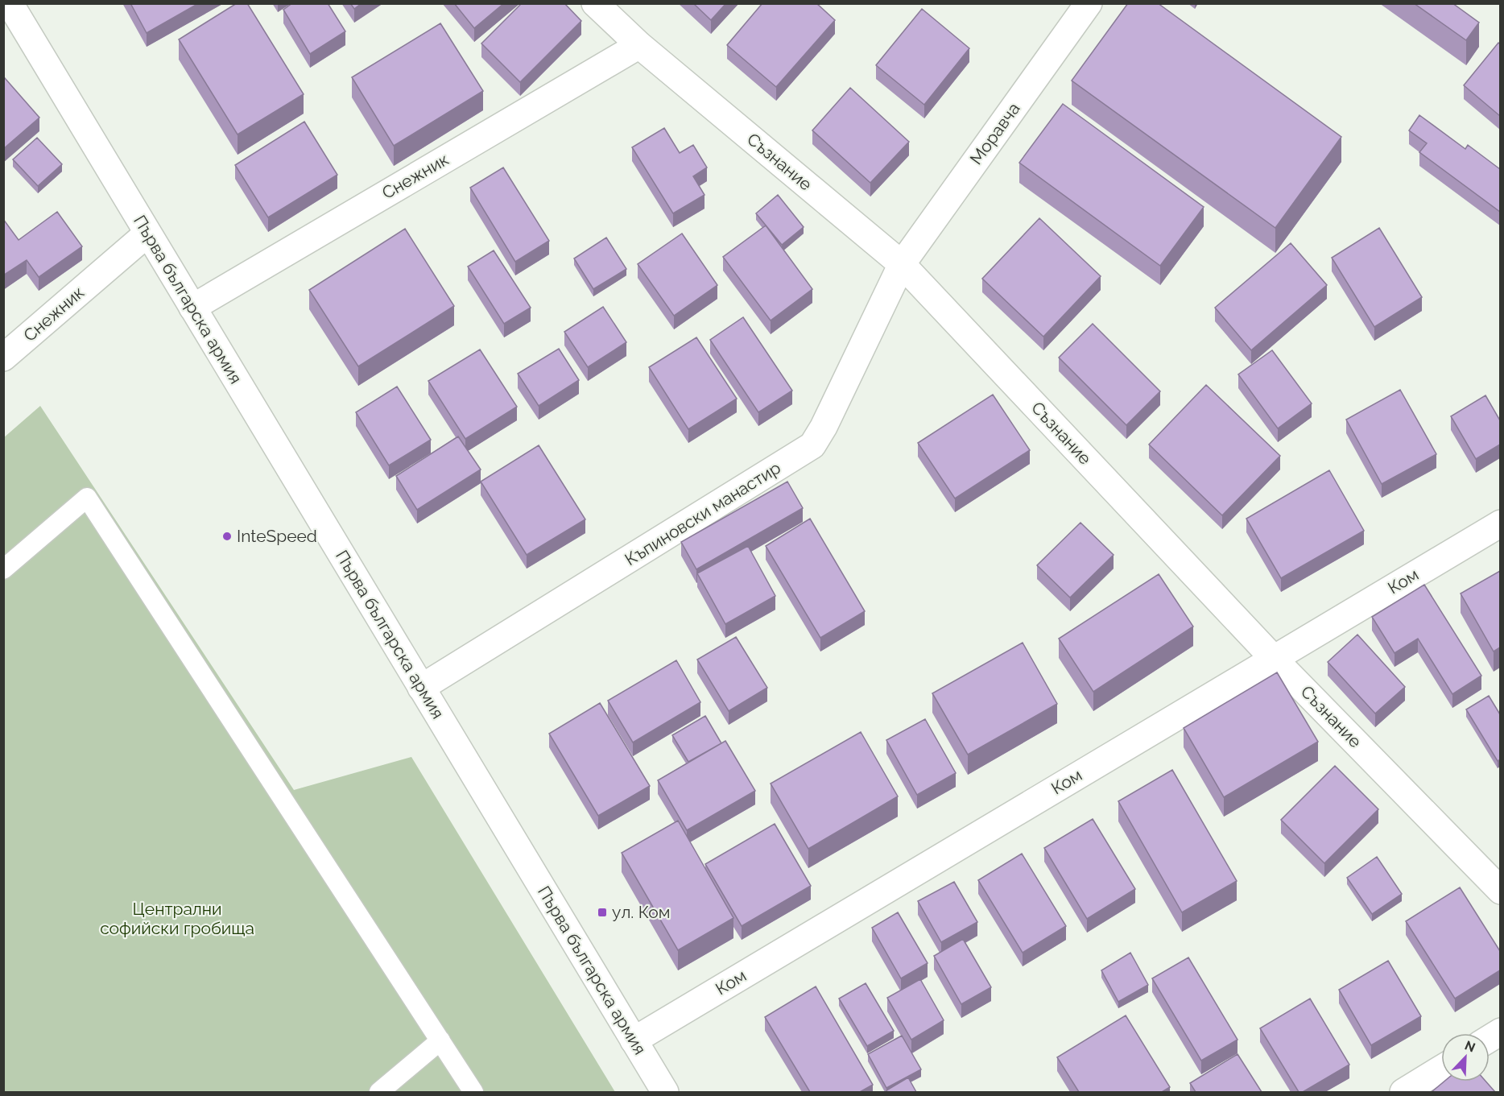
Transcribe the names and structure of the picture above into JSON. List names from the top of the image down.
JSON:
{
  "streets": {
    "street": [
      "Моравча",
      "Съзнание",
      "Снежник",
      "Първа българска армия",
      "Къпиновски манастир",
      "Ком"
    ]
  },
  "crossings": [
    ["Моравча", "Съзнание"],
    ["Моравча", "Къпиновски манастир"],
    ["Съзнание", "Снежник"],
    ["Съзнание", "Къпиновски манастир"],
    ["Съзнание", "Ком"],
    ["Снежник", "Първа българска армия"],
    ["Първа българска армия", "Къпиновски манастир"],
    ["Първа българска армия", "Ком"]
  ],
  "parks": ["Централни софийски гробища"],
  "places": {
    "other": ["InteSpeed"],
    "transit": ["ул. Ком"]
  },
  "north": "top right"
}
